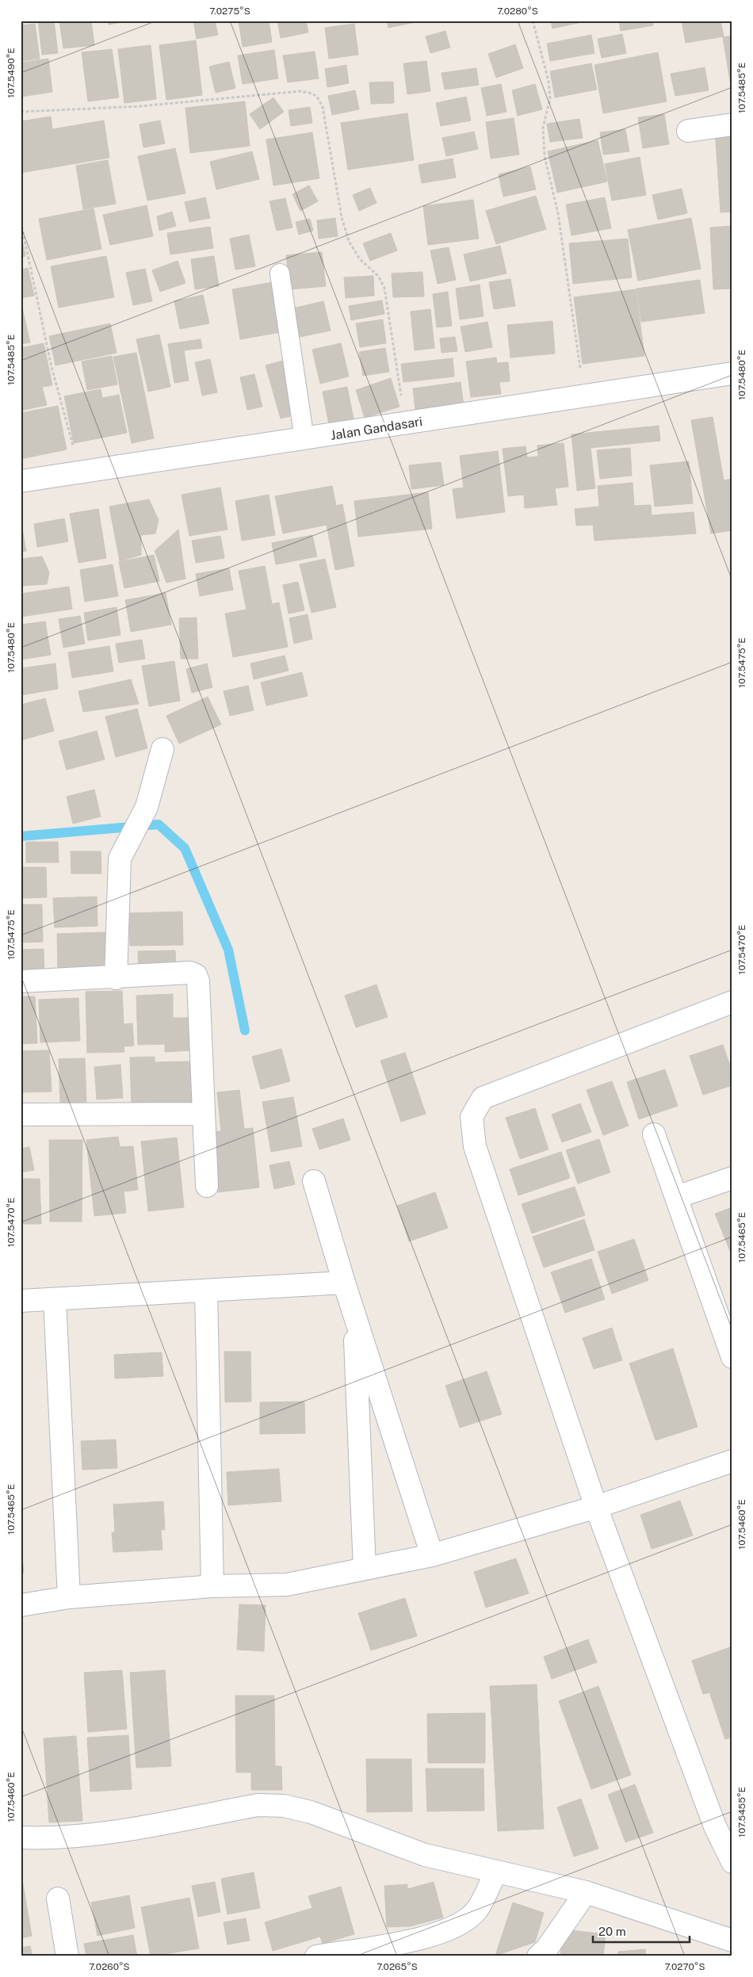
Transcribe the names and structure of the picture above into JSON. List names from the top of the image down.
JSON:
{
  "streets": {
    "street": ["Jalan Gandasari"]
  },
  "scale_bar": "20 m",
  "coordinates": [
    "7.0275°S",
    "7.0280°S",
    "107.5490°E",
    "107.5485°E",
    "107.5480°E",
    "107.5475°E",
    "107.5470°E",
    "107.5465°E",
    "107.5460°E",
    "107.5455°E",
    "7.0260°S",
    "7.0265°S",
    "7.0270°S"
  ]
}
